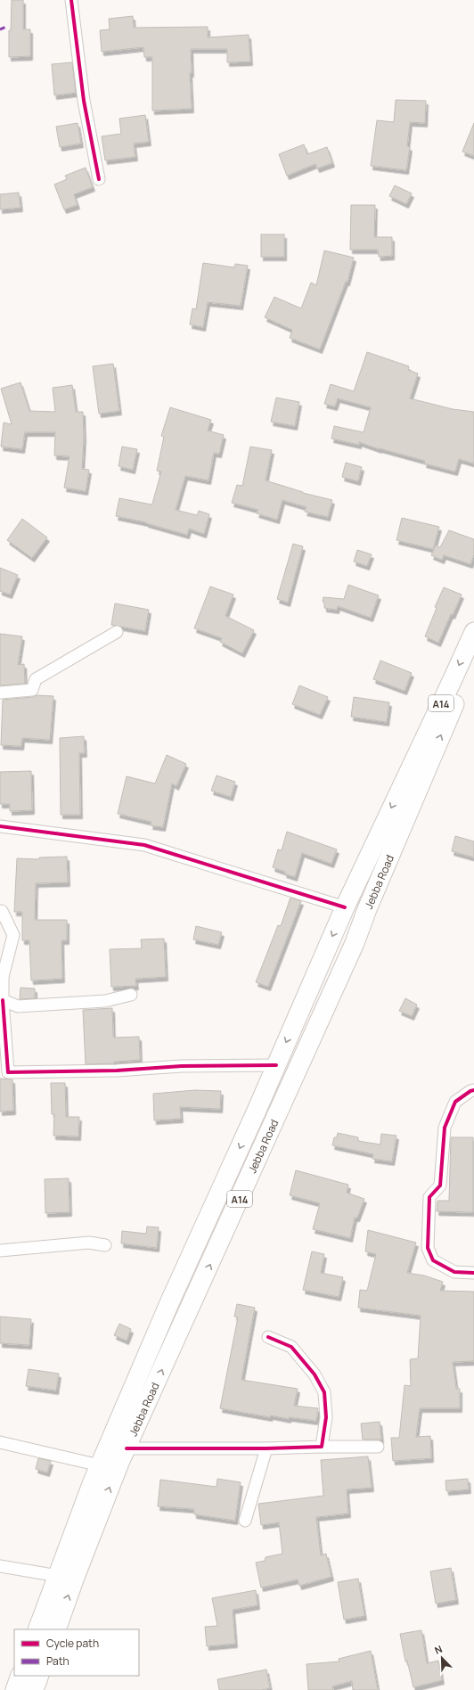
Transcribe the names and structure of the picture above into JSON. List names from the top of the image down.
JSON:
{
  "streets": {
    "highway": ["A14", "Jebba Road"]
  },
  "legend": ["Cycle path", "Path"],
  "north": "top left"
}
